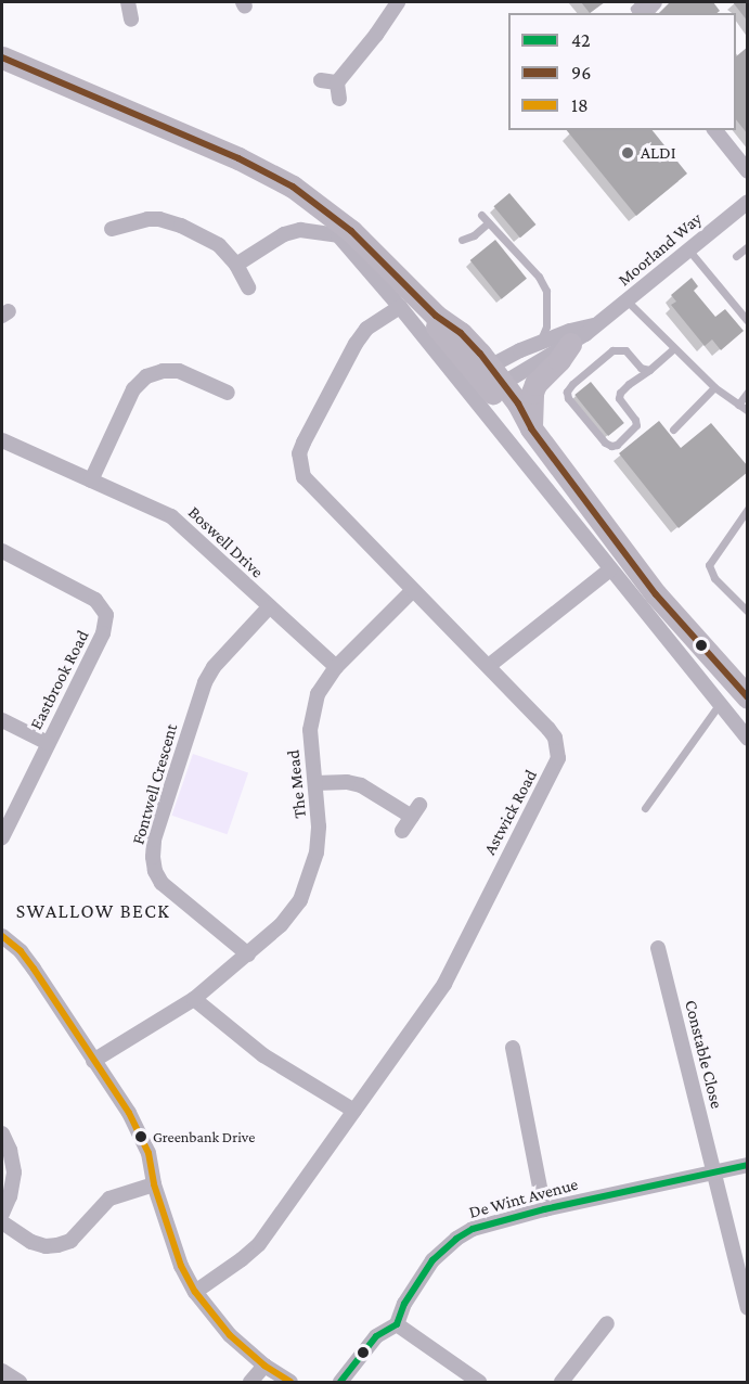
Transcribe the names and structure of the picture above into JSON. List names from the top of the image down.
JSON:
{
  "streets": {
    "street": [
      "Moorland Way",
      "Boswell Drive",
      "Eastbrook Road",
      "Fontwell Crescent",
      "The Mead",
      "Astwick Road",
      "Constable Close",
      "De Wint Avenue"
    ]
  },
  "crossings": [
    ["Boswell Drive", "Fontwell Crescent"],
    ["Boswell Drive", "The Mead"],
    ["Fontwell Crescent", "The Mead"],
    ["The Mead", "Astwick Road"],
    ["Constable Close", "De Wint Avenue"]
  ],
  "districts": ["SWALLOW BECK"],
  "places": ["ALDI", "Greenbank Drive"],
  "lines": ["transit line 96", "transit line 18", "transit line 42"],
  "legend": ["42", "96", "18"]
}
